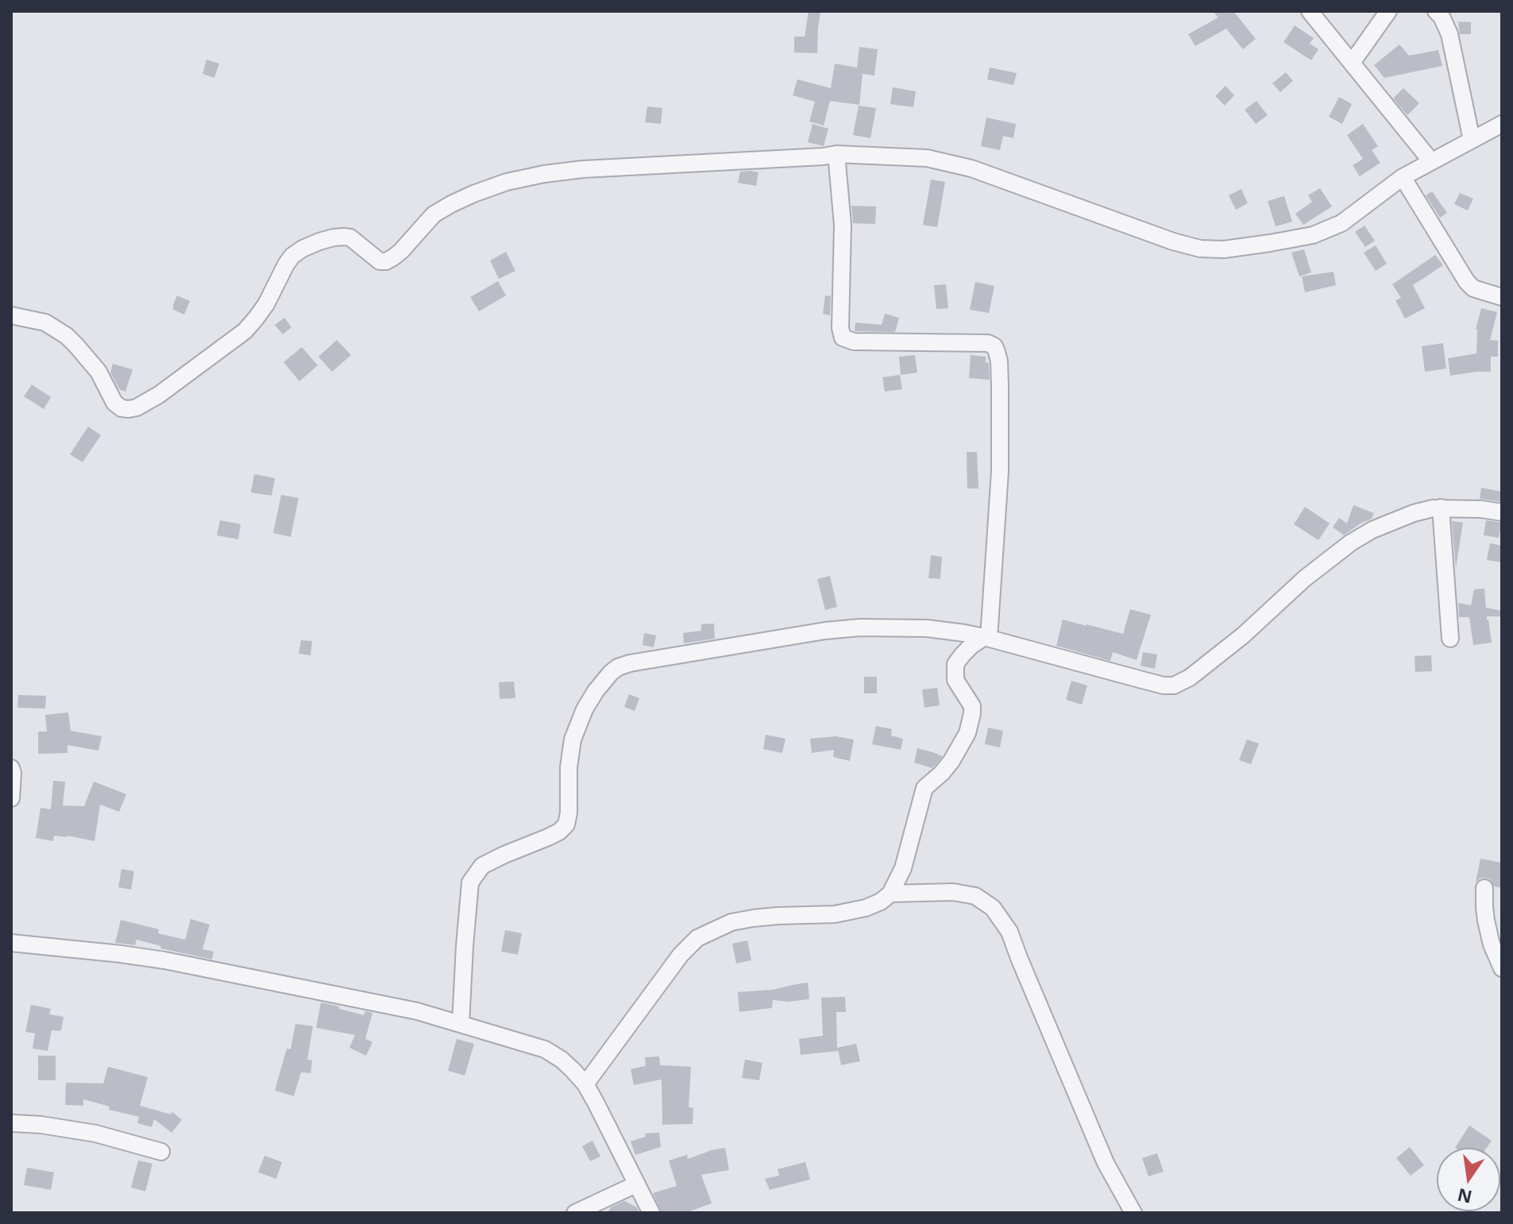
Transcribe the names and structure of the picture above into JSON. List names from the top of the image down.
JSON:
{
  "north": "bottom"
}
